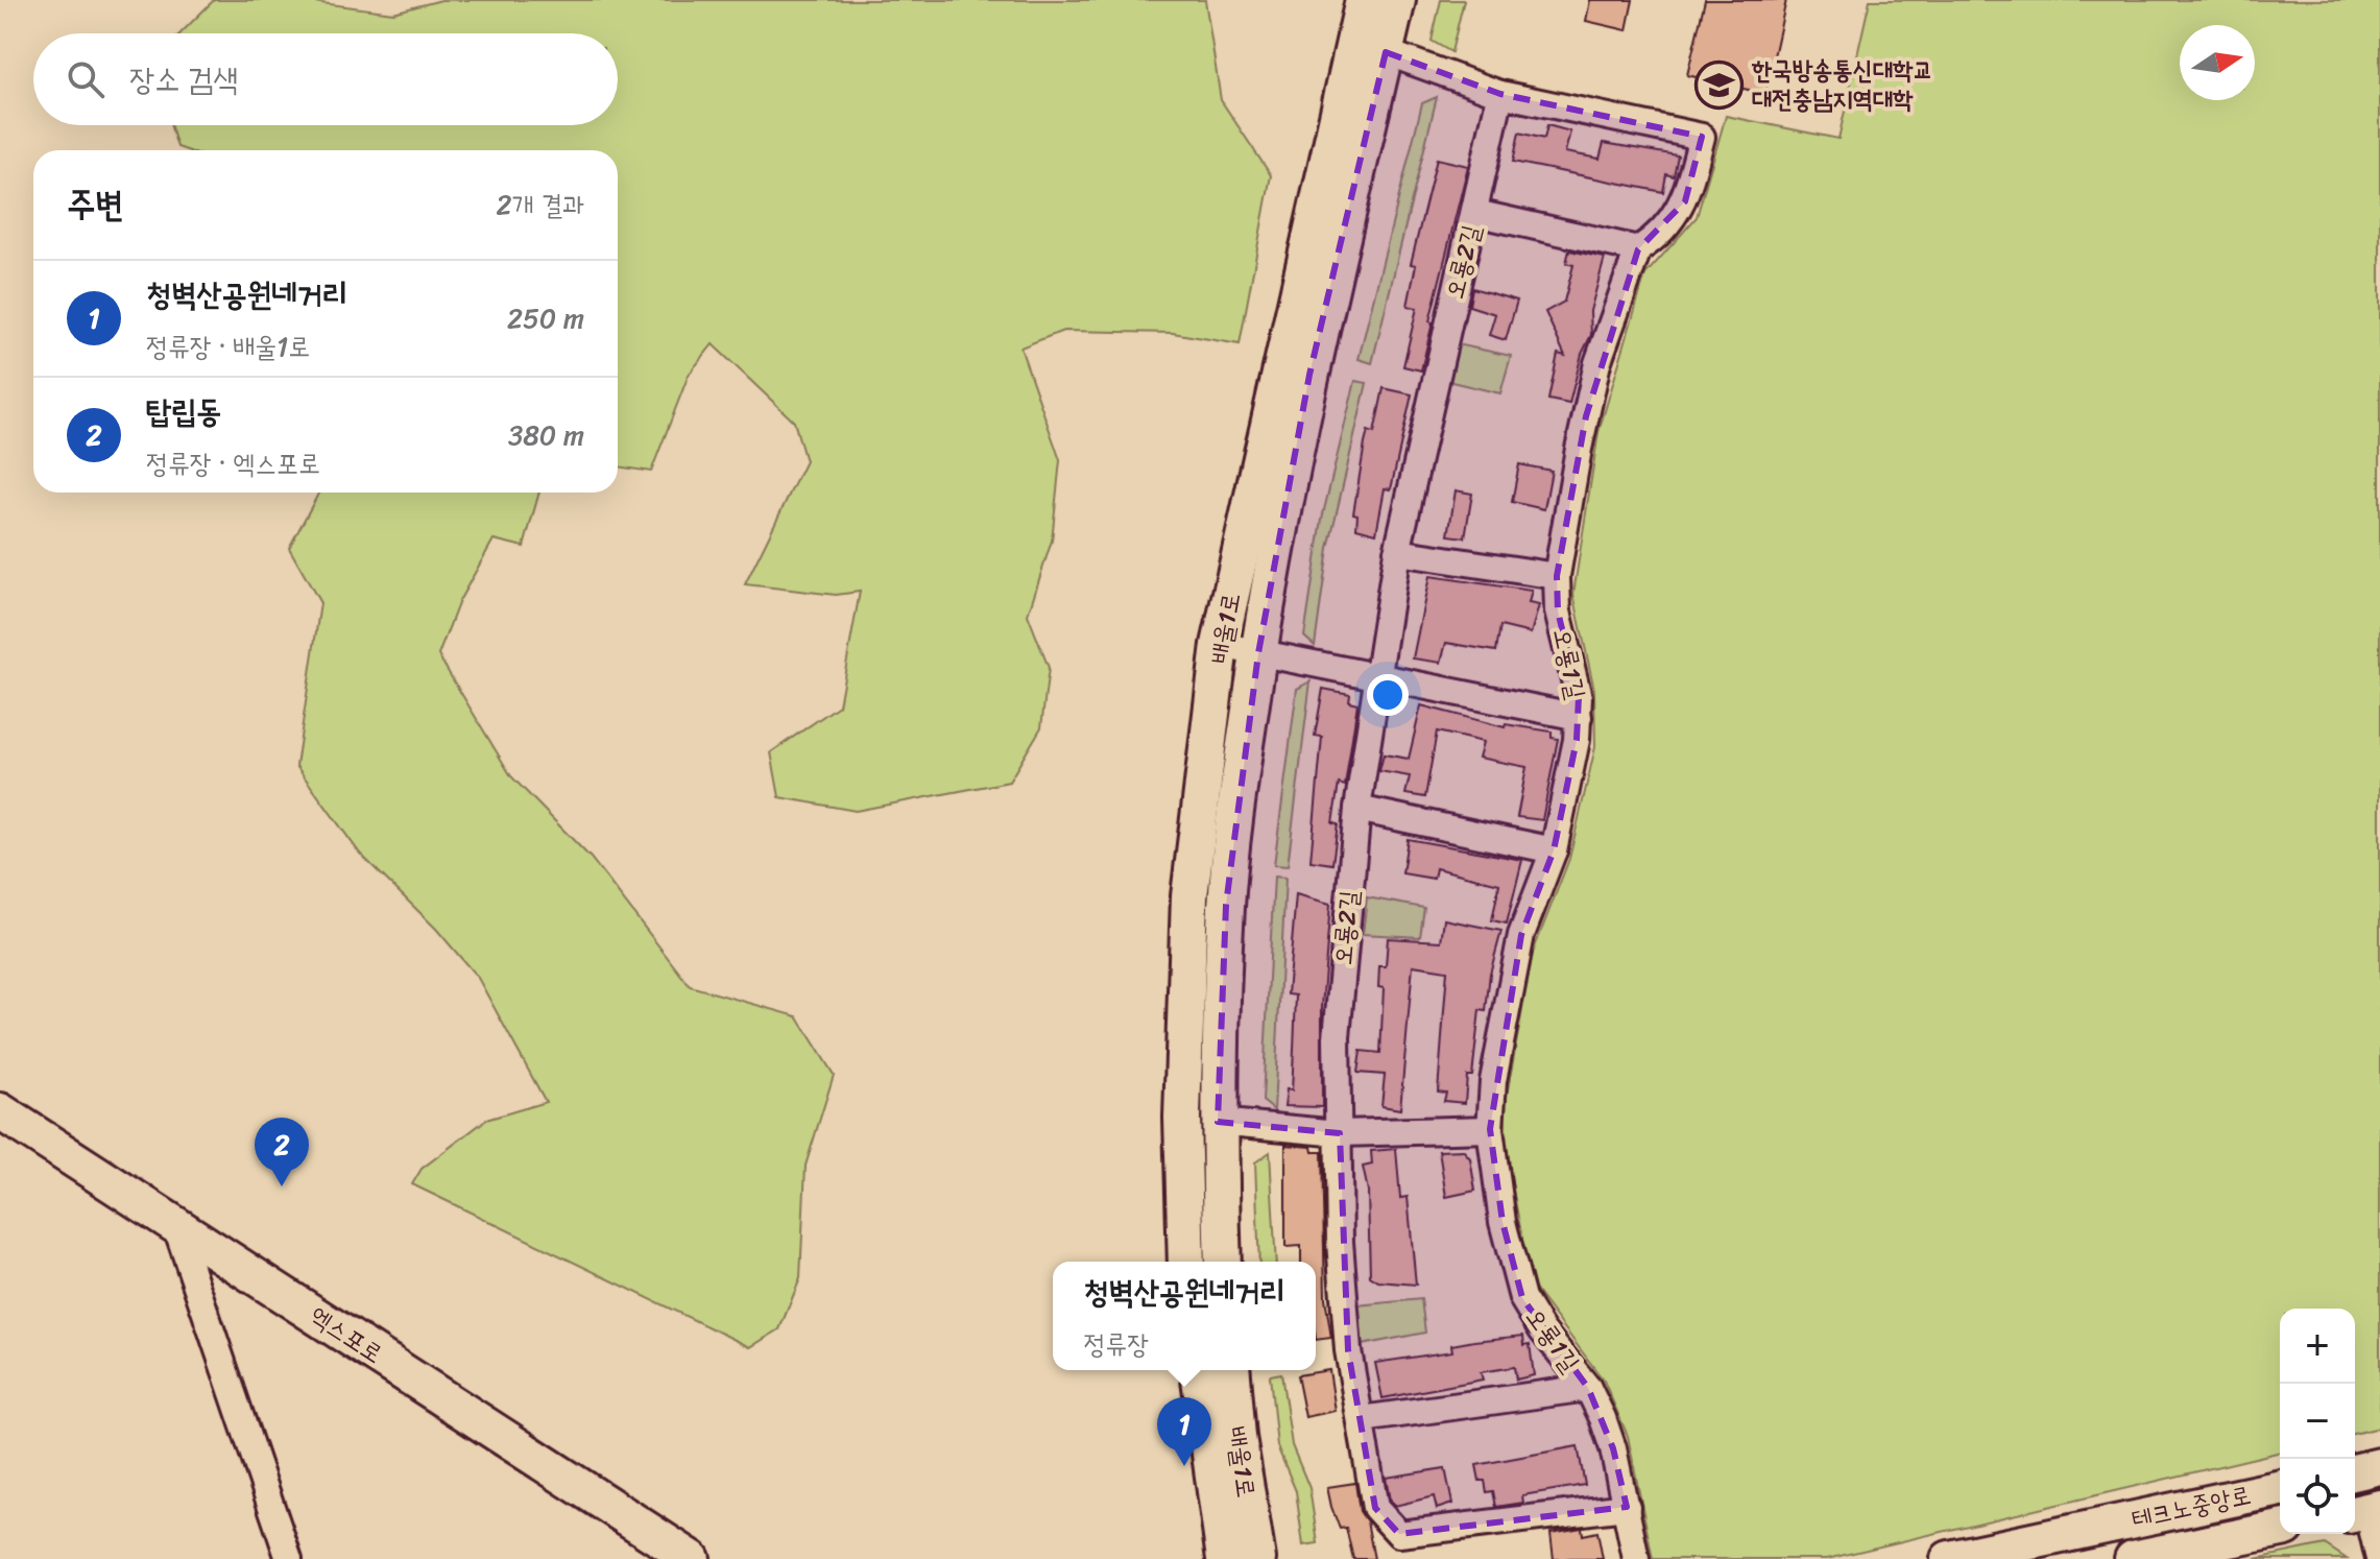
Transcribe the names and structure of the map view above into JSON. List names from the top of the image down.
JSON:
{
  "streets": {
    "main road": ["배울1로", "엑스포로", "테크노중앙로"],
    "street": ["오룡2길", "오룡1길"]
  },
  "crossings": [
    ["오룡2길", "오룡1길"],
    ["배울1로", "오룡1길"]
  ],
  "places": {
    "school or university": ["한국방송통신대학교 대전충남지역대학"]
  },
  "north": "right",
  "page": {
    "search": "장소 검색",
    "heading": ["주변", "2개 결과"],
    "list": [
      {
        "mark": "1",
        "name": "청벽산공원네거리",
        "note": "정류장 · 배울1로",
        "value": "250 m"
      },
      {
        "mark": "2",
        "name": "탑립동",
        "note": "정류장 · 엑스포로",
        "value": "380 m"
      }
    ],
    "pins": ["2", "1"],
    "popup": ["청벽산공원네거리", "정류장"],
    "map_buttons": ["+", "−"]
  }
}
